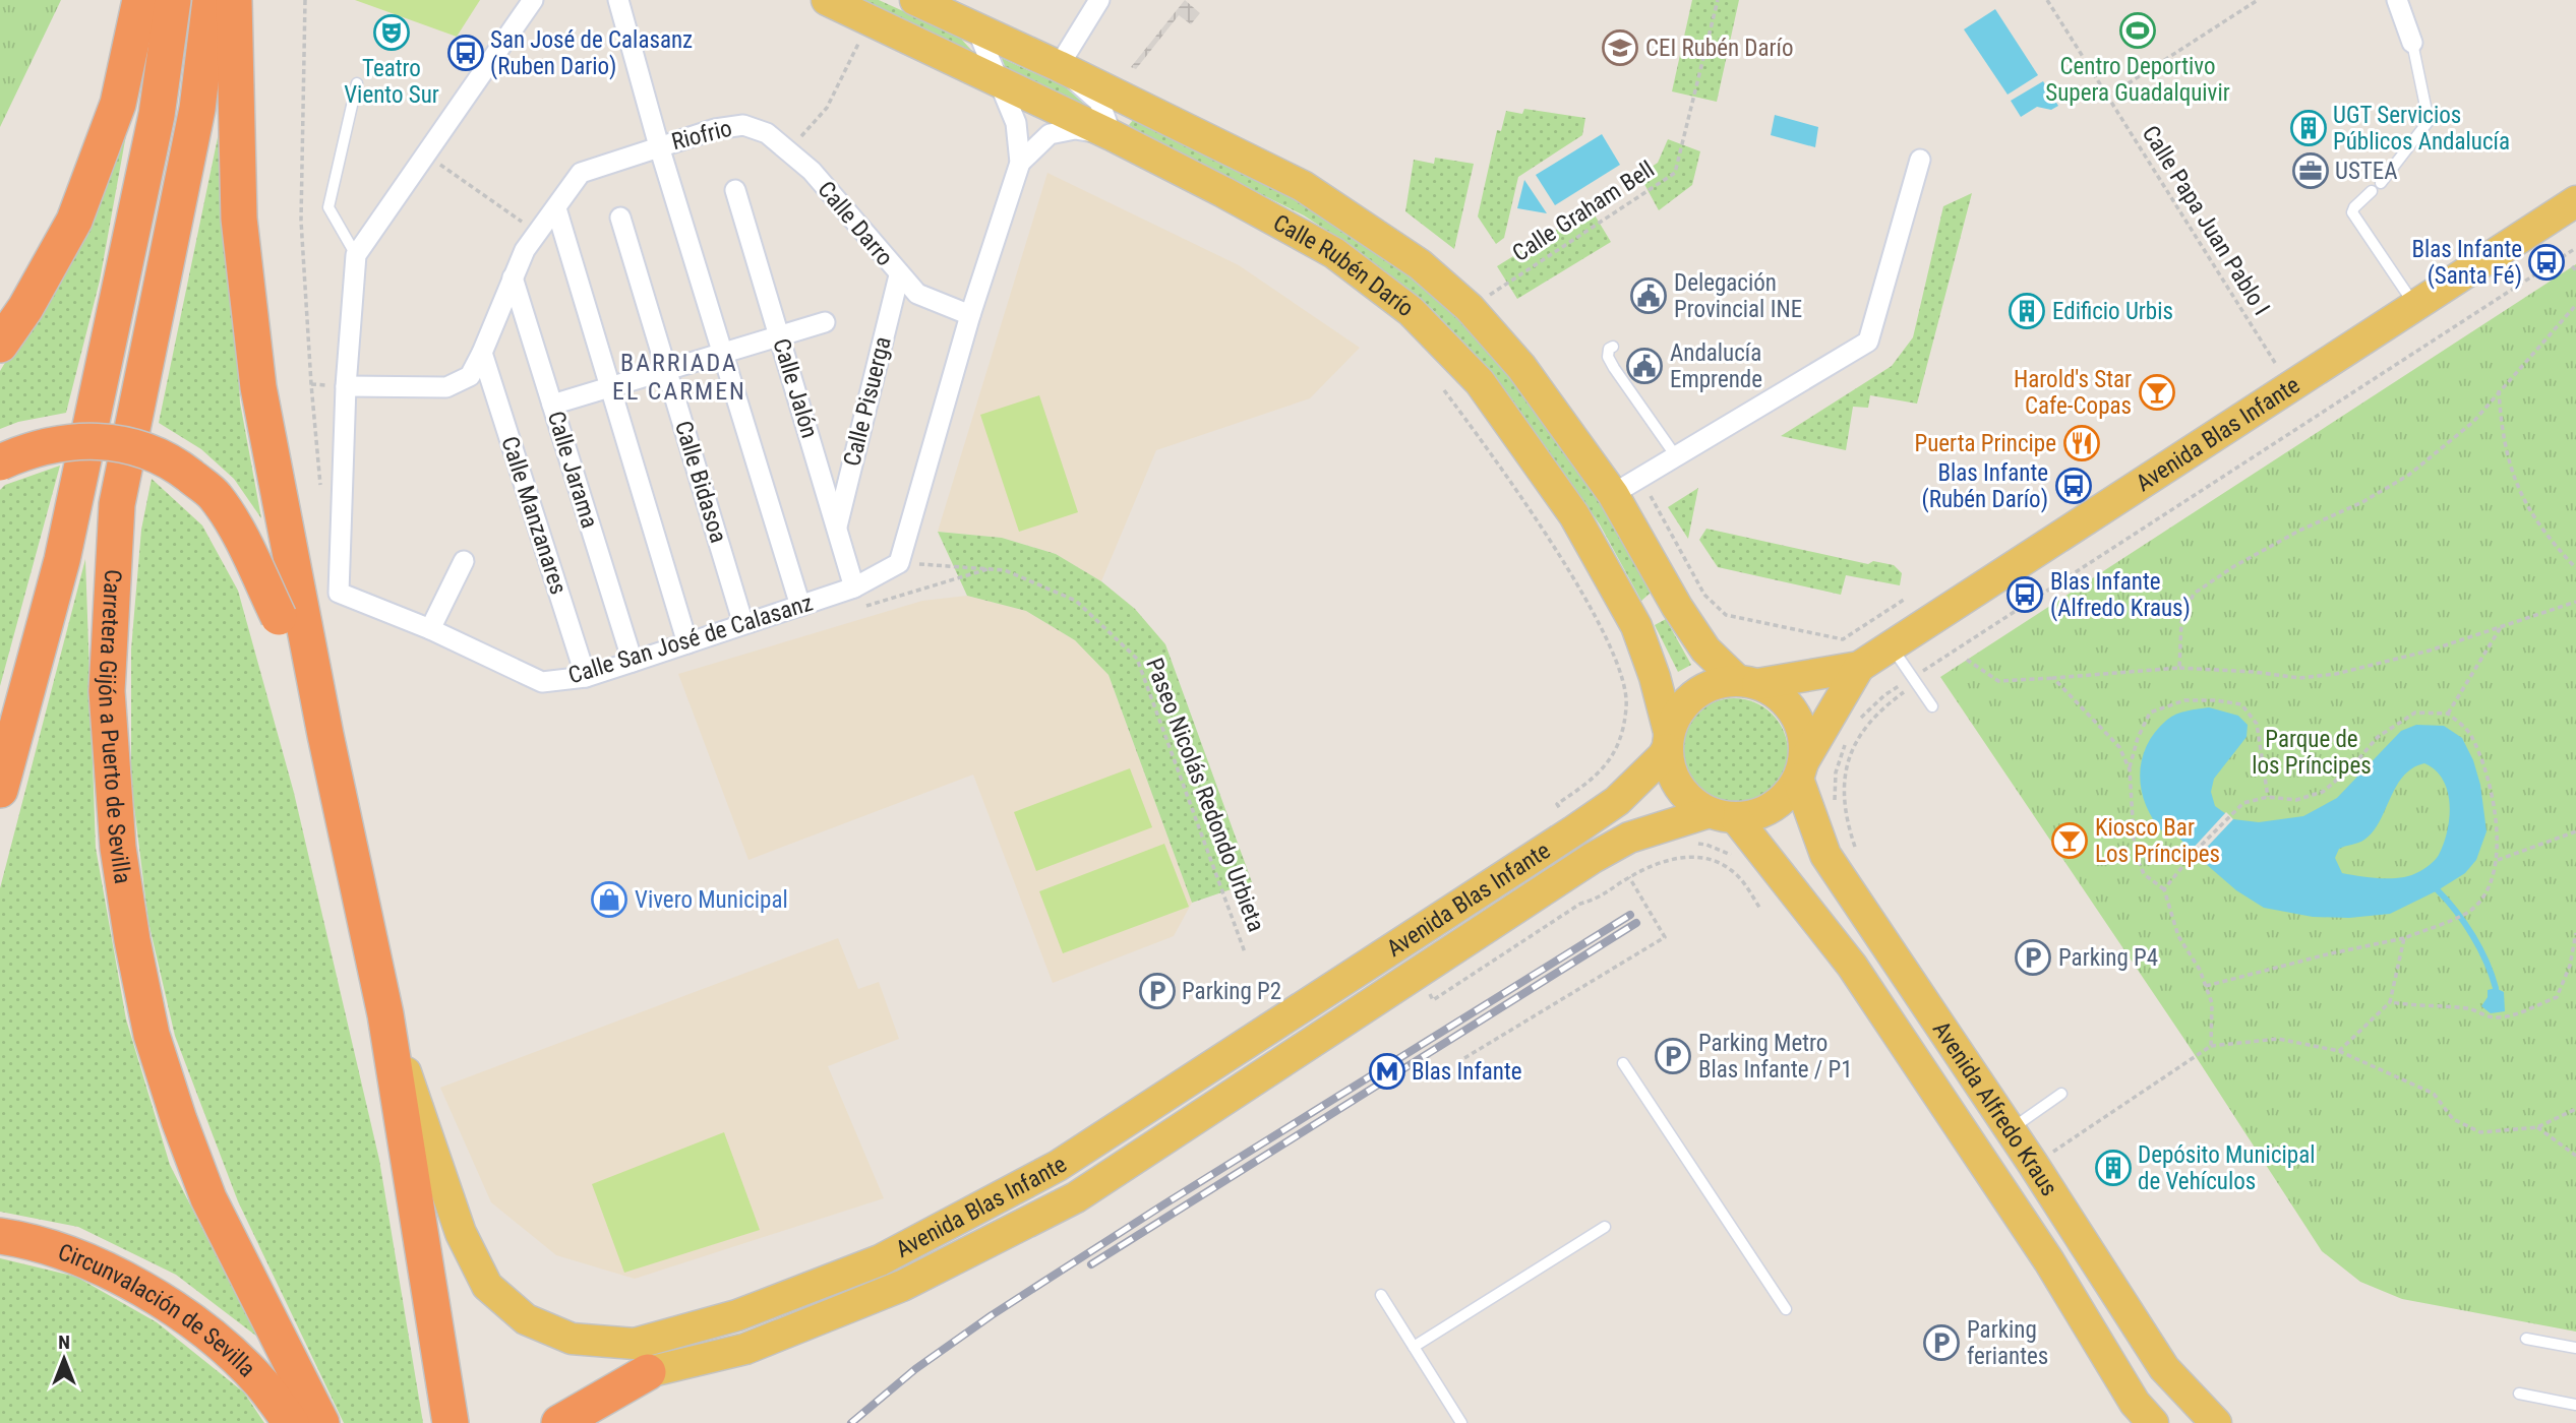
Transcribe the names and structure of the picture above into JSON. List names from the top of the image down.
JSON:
{
  "streets": {
    "highway": ["Carretera Gijón a Puerto de Sevilla", "Circunvalación de Sevilla"],
    "main road": ["Calle Rubén Darío", "Avenida Blas Infante", "Avenida Alfredo Kraus"],
    "street": [
      "Riofrio",
      "Calle Darro",
      "Calle Jalón",
      "Calle Pisuerga",
      "Calle Jarama",
      "Calle Bidasoa",
      "Calle Manzanares",
      "Calle San José de Calasanz"
    ],
    "path": ["Calle Graham Bell", "Calle Papa Juan Pablo I", "Paseo Nicolás Redondo Urbieta"]
  },
  "crossings": [
    ["Riofrio", "Calle Darro"],
    ["Calle Graham Bell", "Calle Rubén Darío"],
    ["Calle Papa Juan Pablo I", "Avenida Blas Infante"],
    ["Calle Darro", "Calle Pisuerga"],
    ["Calle Rubén Darío", "Avenida Blas Infante"],
    ["Calle Rubén Darío", "Avenida Alfredo Kraus"],
    ["Calle Jalón", "Calle Pisuerga"],
    ["Calle Jalón", "Calle San José de Calasanz"],
    ["Avenida Blas Infante", "Avenida Alfredo Kraus"],
    ["Calle Jarama", "Calle San José de Calasanz"],
    ["Calle Bidasoa", "Calle San José de Calasanz"],
    ["Calle Manzanares", "Calle San José de Calasanz"],
    ["Calle San José de Calasanz", "Paseo Nicolás Redondo Urbieta"]
  ],
  "districts": ["BARRIADA EL CARMEN"],
  "parks": ["Parque de los Príncipes"],
  "places": {
    "sports": ["Centro Deportivo Supera Guadalquivir"],
    "theatre": ["Teatro Viento Sur"],
    "school or university": ["CEI Rubén Darío"],
    "bus stop": [
      "San José de Calasanz (Ruben Dario)",
      "Blas Infante (Santa Fé)",
      "Blas Infante (Rubén Darío)",
      "Blas Infante (Alfredo Kraus)"
    ],
    "building": ["UGT Servicios Públicos Andalucía", "Edificio Urbis", "Depósito Municipal de Vehículos"],
    "office": ["USTEA"],
    "public building": ["Delegación Provincial INE", "Andalucía Emprende"],
    "bar": ["Harold's Star Cafe-Copas", "Kiosco Bar Los Príncipes"],
    "restaurant": ["Puerta Principe"],
    "shop": ["Vivero Municipal"],
    "parking": [
      "Parking P4",
      "Parking P2",
      "Parking Metro Blas Infante / P1",
      "Parking feriantes"
    ],
    "metro station": ["Blas Infante"]
  },
  "north": "top"
}
